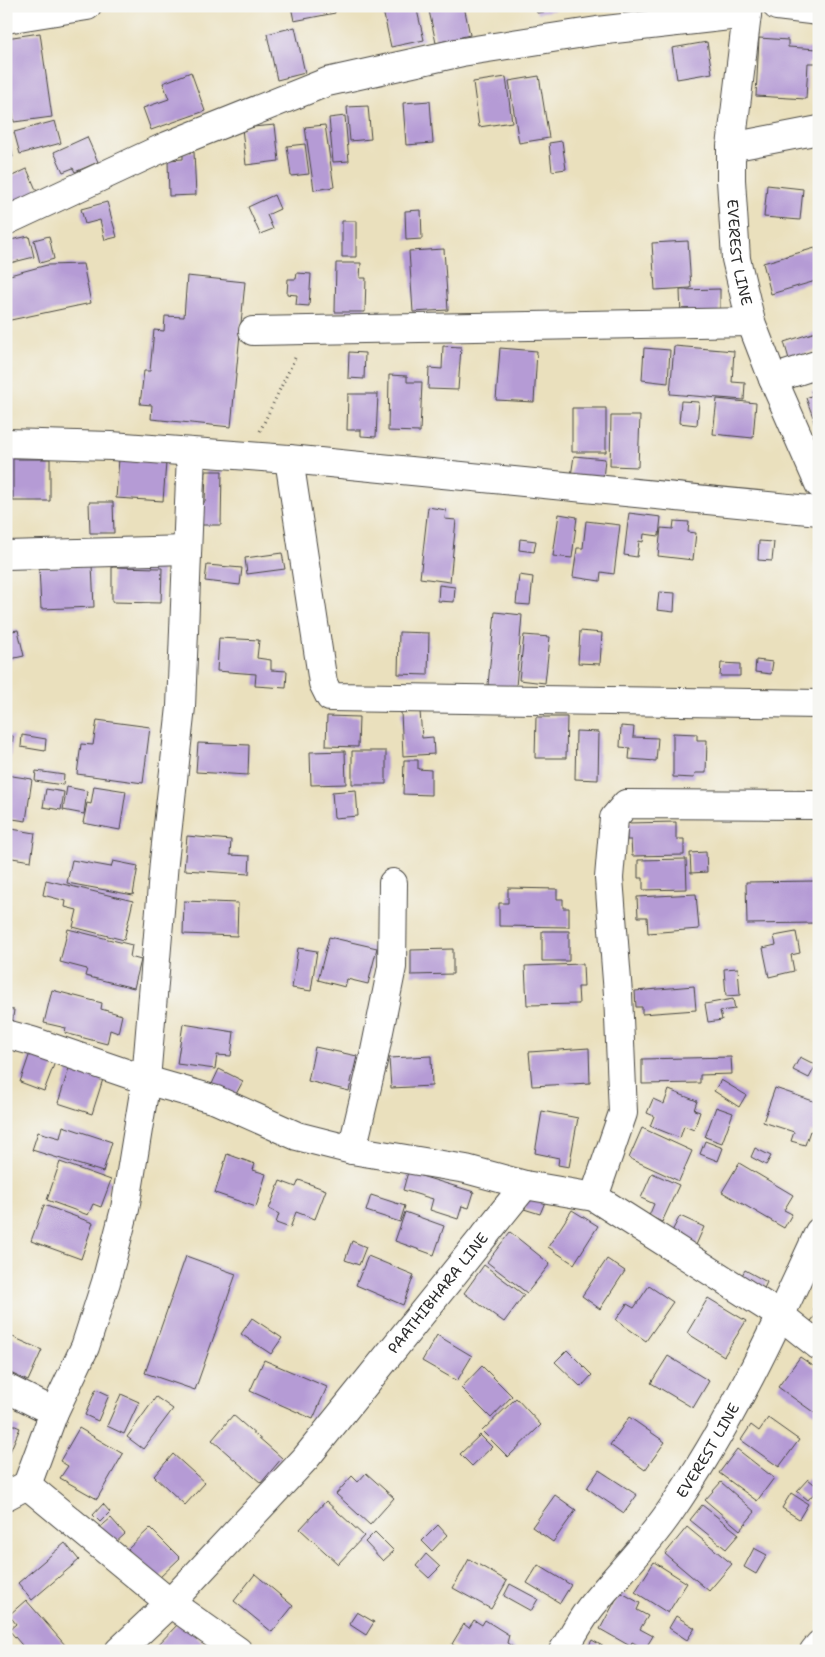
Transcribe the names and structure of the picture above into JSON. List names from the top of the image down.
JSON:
{
  "streets": {
    "street": ["EVEREST LINE", "PAATHIBHARA LINE"]
  }
}
